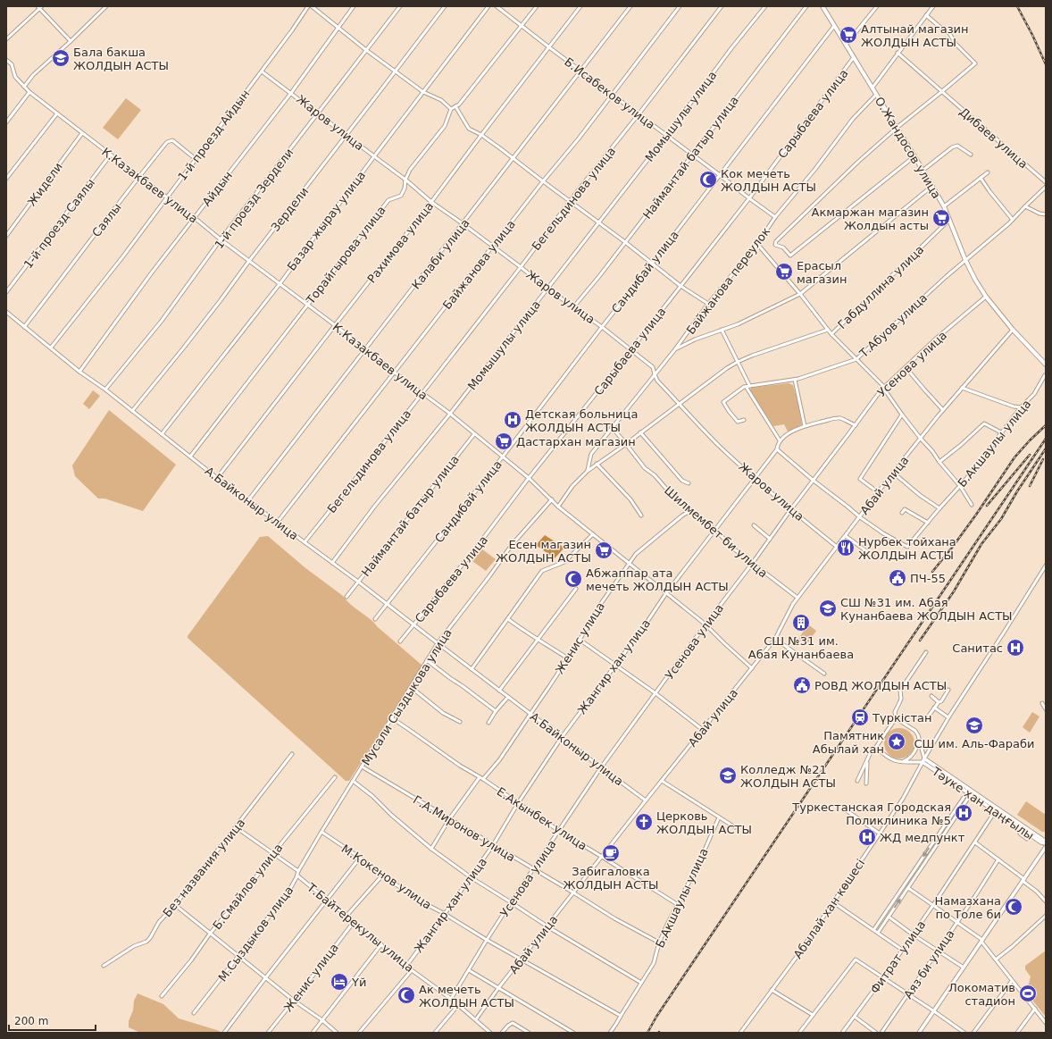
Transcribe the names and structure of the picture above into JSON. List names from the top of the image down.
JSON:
{
  "streets": {
    "main road": ["О.Жандосов улица"],
    "street": [
      "Б.Исабеков улица",
      "Сарыбаева улица",
      "Момышулы улица",
      "Жаров улица",
      "1-й проезд Айдын",
      "Дибаев улица",
      "Наймантай батыр улица",
      "Жидели",
      "К.Казакбаев улица",
      "Айдын",
      "1-й проезд Зердели",
      "Бегельдинова улица",
      "Зердели",
      "Саялы",
      "Базар жырау улица",
      "1-й проезд Саялы",
      "Рахимова улица",
      "Калаби улица",
      "Торайгырова улица",
      "Байжанова улица",
      "Сандибай улица",
      "Байжанова переулок",
      "Габдуллина улица",
      "Т.Абуов улица",
      "Усенова улица",
      "Б.Акшаулы улица",
      "Абай улица",
      "А.Байконыр улица",
      "Шилмембет би улица",
      "Женис улица",
      "Жангир хан улица",
      "Мусали Сыздыкова улица",
      "Тәуке хан даңғылы",
      "Е.Акынбек улица",
      "Г.А.Миронов улица",
      "Без названия улица",
      "М.Кокенов улица",
      "Б.Смайлов улица",
      "Абылай хан көшесі",
      "Т.Байтерекулы улица",
      "М.Сыздыков улица",
      "Фитрат улица",
      "Аяз би улица"
    ]
  },
  "crossings": [
    ["Б.Исабеков улица", "Сарыбаева улица"],
    ["Б.Исабеков улица", "Момышулы улица"],
    ["Б.Исабеков улица", "Наймантай батыр улица"],
    ["Б.Исабеков улица", "Бегельдинова улица"],
    ["Б.Исабеков улица", "Рахимова улица"],
    ["Б.Исабеков улица", "Калаби улица"],
    ["Б.Исабеков улица", "Байжанова улица"],
    ["Б.Исабеков улица", "Сандибай улица"],
    ["Б.Исабеков улица", "Байжанова переулок"],
    ["Сарыбаева улица", "Жаров улица"],
    ["Сарыбаева улица", "О.Жандосов улица"],
    ["Сарыбаева улица", "К.Казакбаев улица"],
    ["Сарыбаева улица", "А.Байконыр улица"],
    ["Момышулы улица", "Жаров улица"],
    ["Момышулы улица", "К.Казакбаев улица"],
    ["Момышулы улица", "А.Байконыр улица"],
    ["Жаров улица", "1-й проезд Айдын"],
    ["Жаров улица", "Наймантай батыр улица"],
    ["Жаров улица", "Айдын"],
    ["Жаров улица", "1-й проезд Зердели"],
    ["Жаров улица", "Бегельдинова улица"],
    ["Жаров улица", "Зердели"],
    ["Жаров улица", "Базар жырау улица"],
    ["Жаров улица", "Рахимова улица"],
    ["Жаров улица", "Калаби улица"],
    ["Жаров улица", "Торайгырова улица"],
    ["Жаров улица", "Байжанова улица"],
    ["Жаров улица", "Сандибай улица"],
    ["Жаров улица", "Байжанова переулок"],
    ["Жаров улица", "Габдуллина улица"],
    ["Жаров улица", "Усенова улица"],
    ["Жаров улица", "Абай улица"],
    ["Жаров улица", "Жангир хан улица"],
    ["1-й проезд Айдын", "К.Казакбаев улица"],
    ["1-й проезд Айдын", "Саялы"],
    ["1-й проезд Айдын", "А.Байконыр улица"],
    ["Дибаев улица", "О.Жандосов улица"],
    ["О.Жандосов улица", "Сандибай улица"],
    ["О.Жандосов улица", "Байжанова переулок"],
    ["О.Жандосов улица", "Габдуллина улица"],
    ["О.Жандосов улица", "Т.Абуов улица"],
    ["О.Жандосов улица", "Усенова улица"],
    ["О.Жандосов улица", "Абай улица"],
    ["Наймантай батыр улица", "К.Казакбаев улица"],
    ["Наймантай батыр улица", "А.Байконыр улица"],
    ["Жидели", "К.Казакбаев улица"],
    ["К.Казакбаев улица", "Айдын"],
    ["К.Казакбаев улица", "1-й проезд Зердели"],
    ["К.Казакбаев улица", "Бегельдинова улица"],
    ["К.Казакбаев улица", "Зердели"],
    ["К.Казакбаев улица", "Саялы"],
    ["К.Казакбаев улица", "Базар жырау улица"],
    ["К.Казакбаев улица", "1-й проезд Саялы"],
    ["К.Казакбаев улица", "Рахимова улица"],
    ["К.Казакбаев улица", "Калаби улица"],
    ["К.Казакбаев улица", "Торайгырова улица"],
    ["К.Казакбаев улица", "Байжанова улица"],
    ["К.Казакбаев улица", "Сандибай улица"],
    ["К.Казакбаев улица", "Габдуллина улица"],
    ["К.Казакбаев улица", "Усенова улица"],
    ["К.Казакбаев улица", "Абай улица"],
    ["К.Казакбаев улица", "Женис улица"],
    ["К.Казакбаев улица", "Жангир хан улица"],
    ["К.Казакбаев улица", "Мусали Сыздыкова улица"],
    ["Айдын", "А.Байконыр улица"],
    ["1-й проезд Зердели", "А.Байконыр улица"],
    ["Бегельдинова улица", "А.Байконыр улица"],
    ["Зердели", "А.Байконыр улица"],
    ["Саялы", "А.Байконыр улица"],
    ["Базар жырау улица", "А.Байконыр улица"],
    ["Рахимова улица", "А.Байконыр улица"],
    ["Калаби улица", "А.Байконыр улица"],
    ["Торайгырова улица", "А.Байконыр улица"],
    ["Байжанова улица", "А.Байконыр улица"],
    ["Сандибай улица", "А.Байконыр улица"],
    ["Байжанова переулок", "Габдуллина улица"],
    ["Байжанова переулок", "Шилмембет би улица"],
    ["Габдуллина улица", "Шилмембет би улица"],
    ["Усенова улица", "А.Байконыр улица"],
    ["Усенова улица", "Шилмембет би улица"],
    ["Усенова улица", "Е.Акынбек улица"],
    ["Усенова улица", "Г.А.Миронов улица"],
    ["Усенова улица", "М.Кокенов улица"],
    ["Усенова улица", "Т.Байтерекулы улица"],
    ["Б.Акшаулы улица", "Абай улица"],
    ["Б.Акшаулы улица", "Е.Акынбек улица"],
    ["Б.Акшаулы улица", "Г.А.Миронов улица"],
    ["Б.Акшаулы улица", "М.Кокенов улица"],
    ["Абай улица", "А.Байконыр улица"],
    ["Абай улица", "Шилмембет би улица"],
    ["Абай улица", "Е.Акынбек улица"],
    ["Абай улица", "Г.А.Миронов улица"],
    ["Абай улица", "М.Кокенов улица"],
    ["Абай улица", "Т.Байтерекулы улица"],
    ["А.Байконыр улица", "Женис улица"],
    ["А.Байконыр улица", "Жангир хан улица"],
    ["А.Байконыр улица", "Мусали Сыздыкова улица"],
    ["Шилмембет би улица", "Женис улица"],
    ["Шилмембет би улица", "Жангир хан улица"],
    ["Женис улица", "Е.Акынбек улица"],
    ["Женис улица", "Г.А.Миронов улица"],
    ["Женис улица", "Т.Байтерекулы улица"],
    ["Жангир хан улица", "Е.Акынбек улица"],
    ["Жангир хан улица", "Г.А.Миронов улица"],
    ["Жангир хан улица", "М.Кокенов улица"],
    ["Жангир хан улица", "Т.Байтерекулы улица"],
    ["Мусали Сыздыкова улица", "Е.Акынбек улица"],
    ["Мусали Сыздыкова улица", "Г.А.Миронов улица"],
    ["Мусали Сыздыкова улица", "М.Кокенов улица"],
    ["Мусали Сыздыкова улица", "М.Сыздыков улица"],
    ["Тәуке хан даңғылы", "Абылай хан көшесі"],
    ["Тәуке хан даңғылы", "Фитрат улица"],
    ["М.Кокенов улица", "М.Сыздыков улица"],
    ["Т.Байтерекулы улица", "М.Сыздыков улица"]
  ],
  "places": {
    "supermarket": [
      "Алтынай магазин ЖОЛДЫН АСТЫ",
      "Акмаржан магазин Жолдын асты",
      "Ерасыл магазин",
      "Дастархан магазин",
      "Есен магазин ЖОЛДЫН АСТЫ"
    ],
    "school or university": [
      "Бала бакша ЖОЛДЫН АСТЫ",
      "СШ №31 им. Абая Кунанбаева ЖОЛДЫН АСТЫ",
      "СШ им. Аль-Фараби",
      "Колледж №21 ЖОЛДЫН АСТЫ"
    ],
    "mosque": [
      "Кок мечеть ЖОЛДЫН АСТЫ",
      "Абжаппар ата мечеть ЖОЛДЫН АСТЫ",
      "Намазхана по Толе би",
      "Ак мечеть ЖОЛДЫН АСТЫ"
    ],
    "hospital": [
      "Детская больница ЖОЛДЫН АСТЫ",
      "Санитас",
      "Туркестанская Городская Поликлиника №5",
      "ЖД медпункт"
    ],
    "restaurant": ["Нурбек тойхана ЖОЛДЫН АСТЫ"],
    "public building": ["ПЧ-55", "РОВД ЖОЛДЫН АСТЫ"],
    "building": ["СШ №31 им. Абая Кунанбаева"],
    "station": ["Түркістан"],
    "place": ["Памятник Абылай хан"],
    "church": ["Церковь ЖОЛДЫН АСТЫ"],
    "cafe": ["Забигаловка ЖОЛДЫН АСТЫ"],
    "hotel": ["Үй"],
    "sports": ["Локоматив стадион"]
  },
  "scale_bar": "200 m"
}
